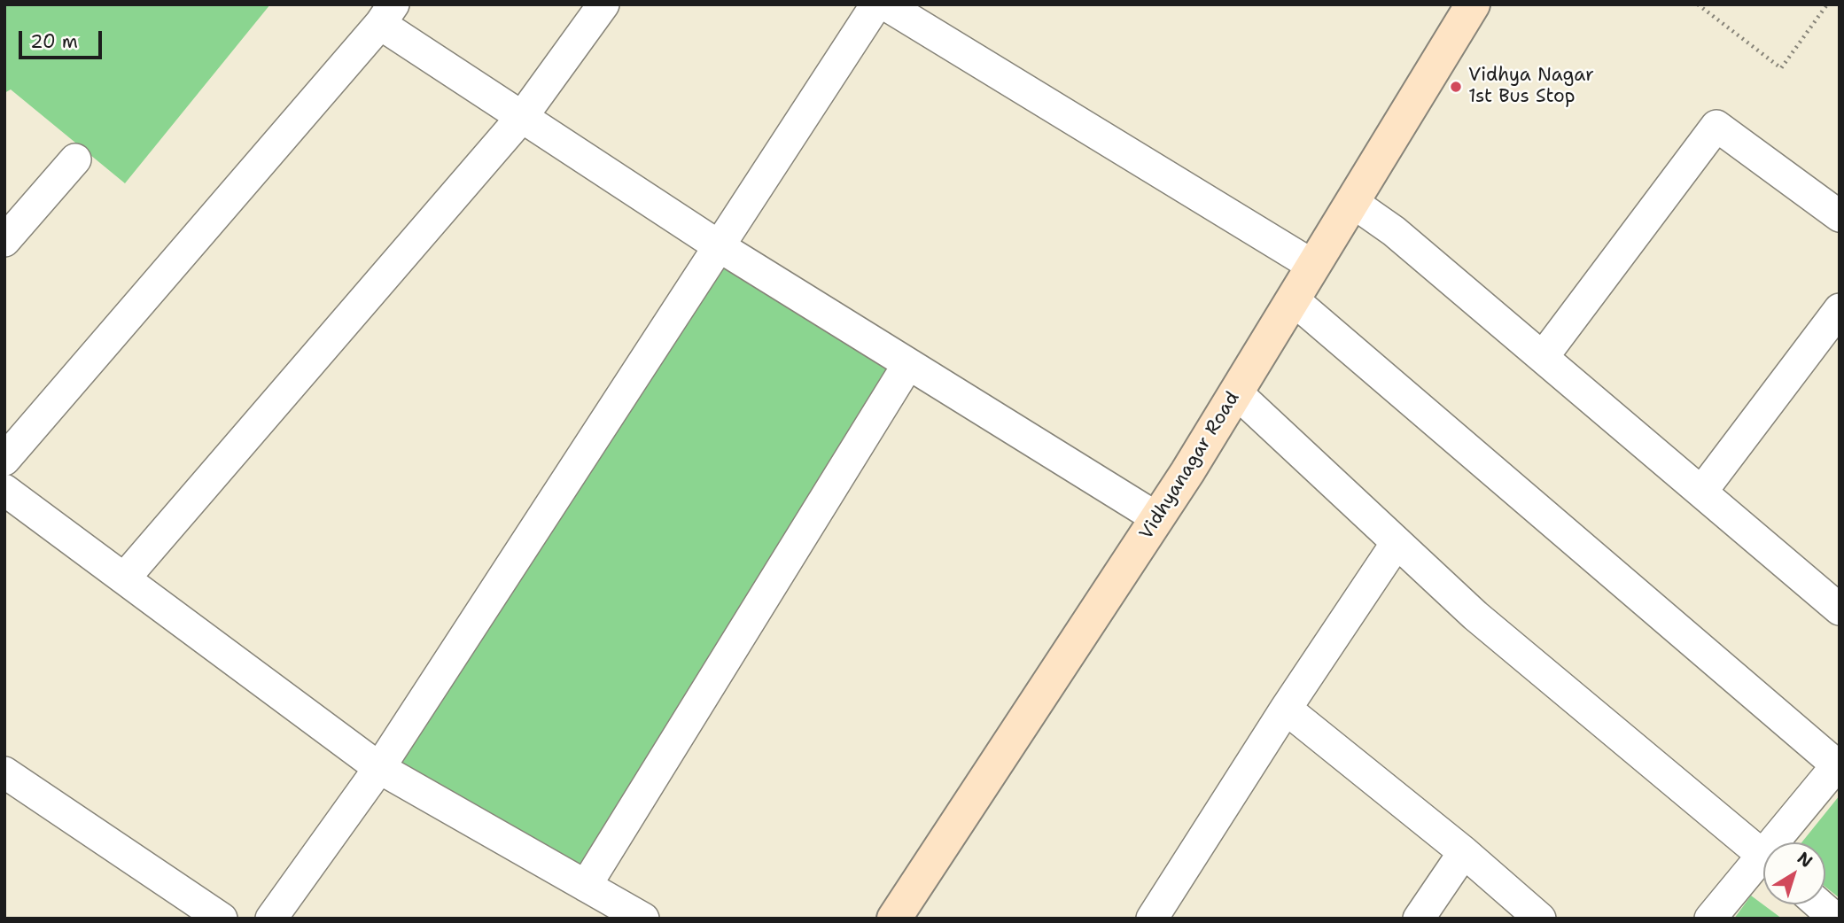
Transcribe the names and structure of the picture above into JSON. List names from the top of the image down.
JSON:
{
  "streets": {
    "street": ["Vidhyanagar Road"]
  },
  "places": ["Vidhya Nagar 1st Bus Stop"],
  "scale_bar": "20 m",
  "north": "top right"
}
